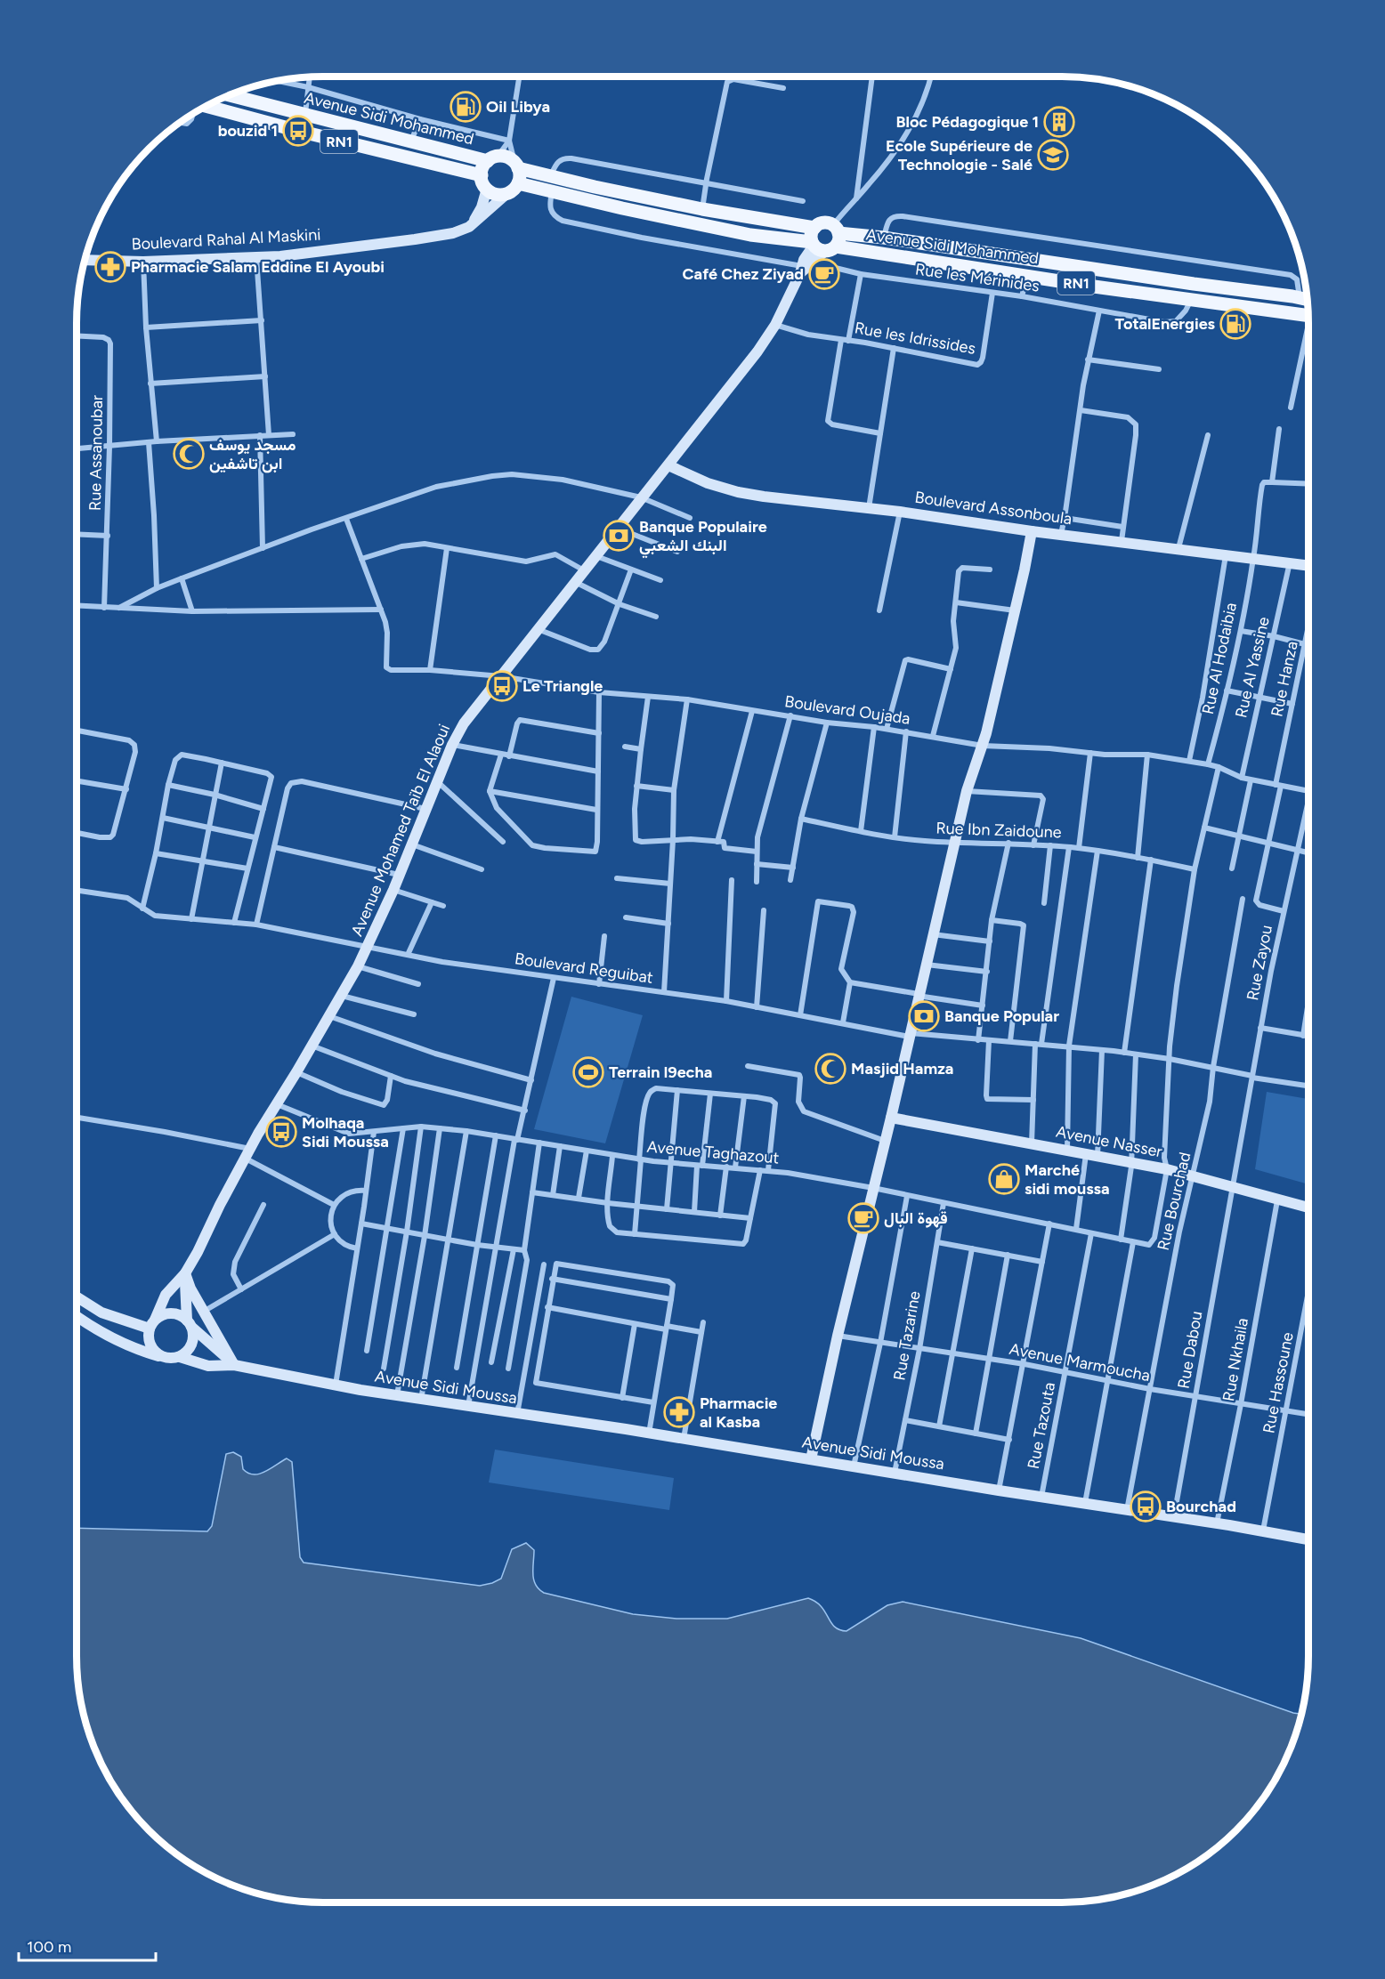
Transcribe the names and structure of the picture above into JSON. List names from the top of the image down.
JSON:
{
  "streets": {
    "main road": ["Avenue Sidi Mohammed", "RN1"],
    "street": [
      "Boulevard Rahal Al Maskini",
      "Rue les Mérinides",
      "Rue les Idrissides",
      "Rue Assanoubar",
      "Boulevard Assonboula",
      "Rue Al Hodaibia",
      "Rue Al Yassine",
      "Rue Hanza",
      "Boulevard Oujada",
      "Avenue Mohamed Taïb El Alaoui",
      "Rue Ibn Zaidoune",
      "Rue Zayou",
      "Boulevard Reguibat",
      "Avenue Nasser",
      "Avenue Taghazout",
      "Rue Bourchad",
      "Rue Tazarine",
      "Rue Dabou",
      "Rue Nkhaila",
      "Avenue Marmoucha",
      "Rue Hassoune",
      "Avenue Sidi Moussa",
      "Rue Tazouta"
    ]
  },
  "crossings": [
    ["Avenue Sidi Mohammed", "RN1"],
    ["Avenue Sidi Mohammed", "Boulevard Rahal Al Maskini"],
    ["Avenue Sidi Mohammed", "Rue les Mérinides"],
    ["Avenue Sidi Mohammed", "Avenue Mohamed Taïb El Alaoui"],
    ["RN1", "Boulevard Rahal Al Maskini"],
    ["RN1", "Avenue Mohamed Taïb El Alaoui"],
    ["Rue les Mérinides", "Rue les Idrissides"],
    ["Rue les Mérinides", "Avenue Mohamed Taïb El Alaoui"],
    ["Rue les Idrissides", "Avenue Mohamed Taïb El Alaoui"],
    ["Boulevard Assonboula", "Rue Al Hodaibia"],
    ["Boulevard Assonboula", "Rue Al Yassine"],
    ["Boulevard Assonboula", "Avenue Mohamed Taïb El Alaoui"],
    ["Rue Al Hodaibia", "Boulevard Oujada"],
    ["Rue Al Yassine", "Boulevard Oujada"],
    ["Rue Hanza", "Boulevard Oujada"],
    ["Rue Hanza", "Rue Zayou"],
    ["Boulevard Oujada", "Avenue Mohamed Taïb El Alaoui"],
    ["Avenue Mohamed Taïb El Alaoui", "Boulevard Reguibat"],
    ["Avenue Mohamed Taïb El Alaoui", "Avenue Taghazout"],
    ["Avenue Mohamed Taïb El Alaoui", "Avenue Sidi Moussa"],
    ["Rue Zayou", "Boulevard Reguibat"],
    ["Rue Zayou", "Avenue Nasser"],
    ["Rue Zayou", "Rue Dabou"],
    ["Boulevard Reguibat", "Rue Bourchad"],
    ["Avenue Nasser", "Avenue Taghazout"],
    ["Avenue Nasser", "Rue Bourchad"],
    ["Avenue Nasser", "Rue Dabou"],
    ["Avenue Nasser", "Rue Nkhaila"],
    ["Avenue Taghazout", "Rue Tazarine"],
    ["Avenue Taghazout", "Rue Tazouta"],
    ["Rue Bourchad", "Avenue Marmoucha"],
    ["Rue Bourchad", "Avenue Sidi Moussa"],
    ["Rue Tazarine", "Avenue Marmoucha"],
    ["Rue Tazarine", "Avenue Sidi Moussa"],
    ["Rue Dabou", "Avenue Marmoucha"],
    ["Rue Dabou", "Avenue Sidi Moussa"],
    ["Rue Nkhaila", "Avenue Marmoucha"],
    ["Rue Nkhaila", "Avenue Sidi Moussa"],
    ["Avenue Marmoucha", "Rue Hassoune"],
    ["Avenue Marmoucha", "Rue Tazouta"],
    ["Rue Hassoune", "Avenue Sidi Moussa"],
    ["Avenue Sidi Moussa", "Rue Tazouta"]
  ],
  "places": {
    "fuel station": ["Oil Libya", "TotalEnergies"],
    "building": ["Bloc Pédagogique 1"],
    "bus stop": [
      "bouzid 1",
      "Le Triangle",
      "Molhaqa Sidi Moussa",
      "Bourchad"
    ],
    "school or university": ["Ecole Supérieure de Technologie - Salé"],
    "pharmacy": ["Pharmacie Salam Eddine El Ayoubi", "Pharmacie al Kasba"],
    "cafe": ["Café Chez Ziyad", "قهوة البال"],
    "mosque": ["مسجد يوسف ابن تاشفين", "Masjid Hamza"],
    "bank": ["Banque Populaire البنك الشعبي", "Banque Popular"],
    "sports": ["Terrain l9echa"],
    "shop": ["Marché sidi moussa"]
  },
  "scale_bar": "100 m"
}
